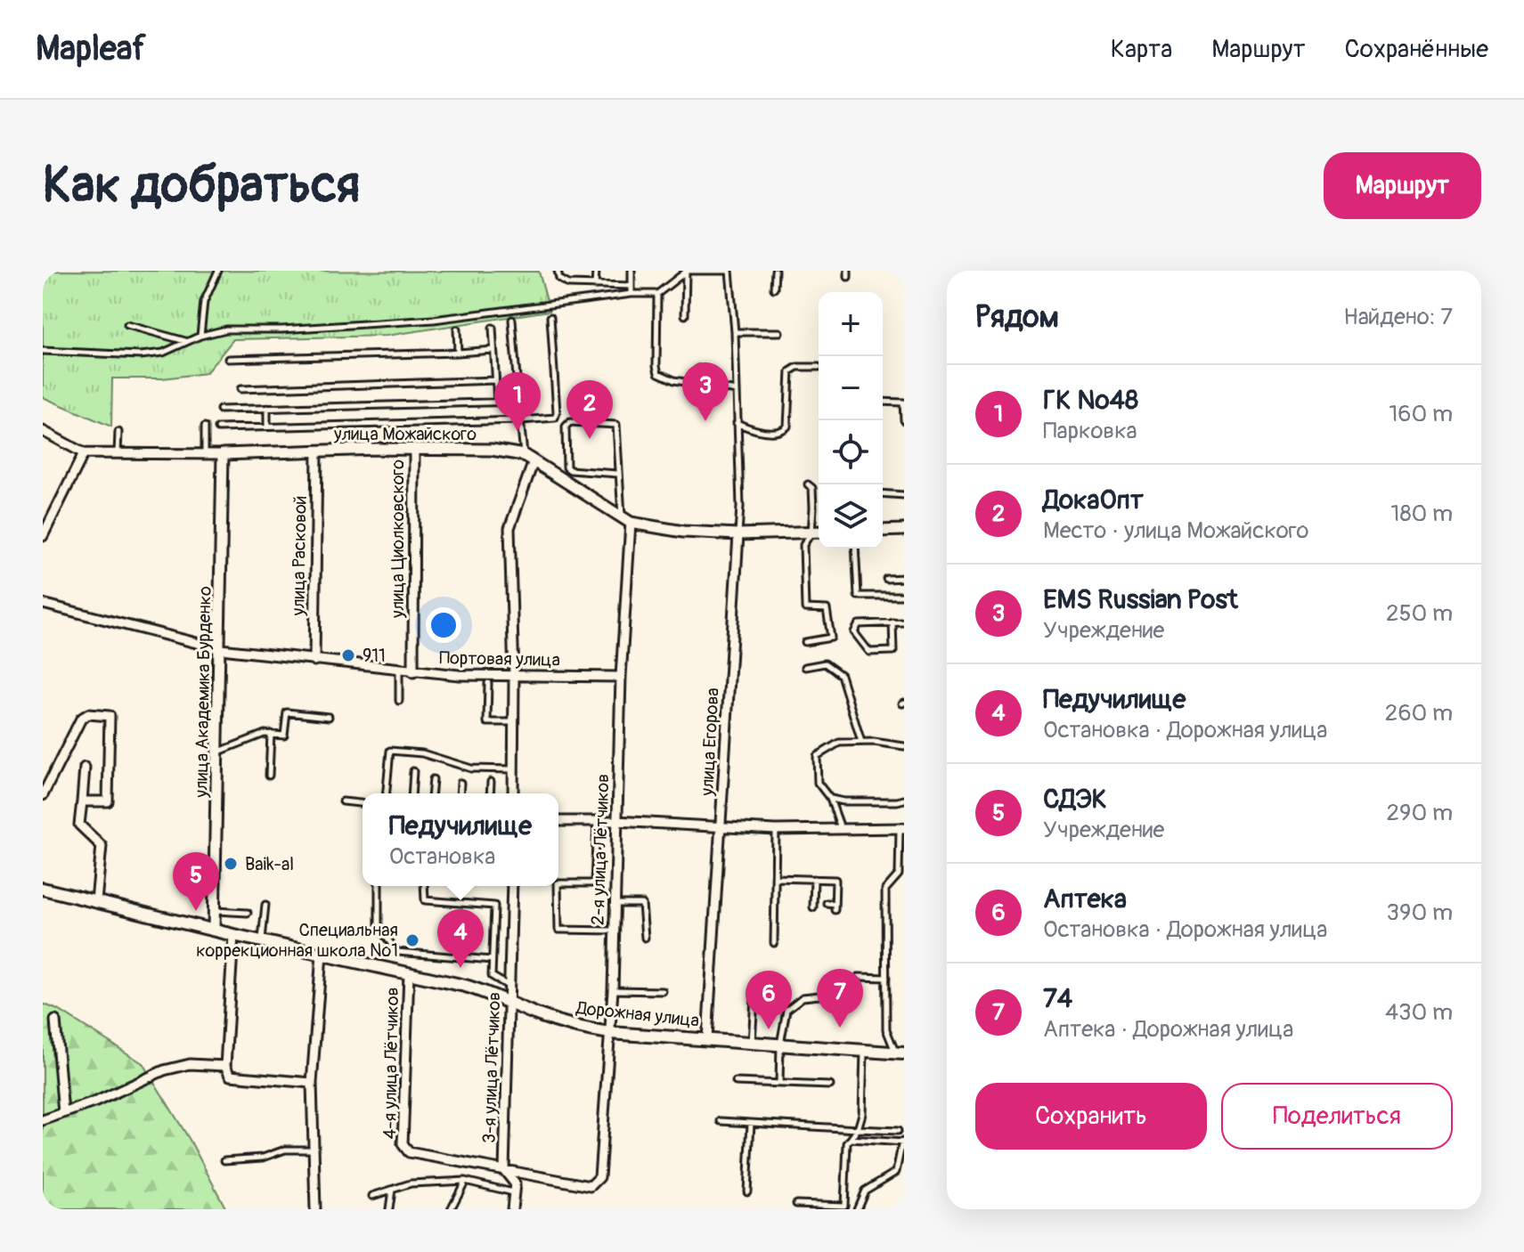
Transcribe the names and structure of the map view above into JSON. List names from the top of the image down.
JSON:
{
  "streets": {
    "main road": ["Дорожная улица"],
    "street": [
      "улица Можайского",
      "улица Циолковского",
      "улица Расковой",
      "Портовая улица",
      "улица Академика Бурденко",
      "улица Егорова",
      "2-я улица Лётчиков",
      "4-я улица Лётчиков",
      "3-я улица Лётчиков"
    ]
  },
  "crossings": [
    ["улица Можайского", "улица Циолковского"],
    ["улица Можайского", "улица Расковой"],
    ["улица Можайского", "улица Академика Бурденко"],
    ["улица Можайского", "улица Егорова"],
    ["улица Можайского", "2-я улица Лётчиков"],
    ["улица Циолковского", "Портовая улица"],
    ["улица Расковой", "Портовая улица"],
    ["Портовая улица", "улица Академика Бурденко"],
    ["Портовая улица", "2-я улица Лётчиков"],
    ["улица Академика Бурденко", "Дорожная улица"],
    ["улица Егорова", "Дорожная улица"],
    ["2-я улица Лётчиков", "Дорожная улица"],
    ["2-я улица Лётчиков", "4-я улица Лётчиков"],
    ["2-я улица Лётчиков", "3-я улица Лётчиков"],
    ["Дорожная улица", "4-я улица Лётчиков"],
    ["Дорожная улица", "3-я улица Лётчиков"],
    ["4-я улица Лётчиков", "3-я улица Лётчиков"]
  ],
  "places": ["911", "Baik-al", "Специальная коррекционная школа №1"],
  "page": {
    "header": "Mapleaf",
    "nav": ["Карта", "Маршрут", "Сохранённые"],
    "buttons": [
      "Маршрут",
      ["Сохранить", "Поделиться"]
    ],
    "title": "Как добраться",
    "heading": ["Рядом", "Найдено: 7"],
    "map_buttons": ["+", "−"],
    "pins": [
      "3",
      "1",
      "2",
      "5",
      "4",
      "7",
      "6"
    ],
    "list": [
      {
        "mark": "1",
        "name": "ГК №48",
        "note": "Парковка",
        "value": "160 m"
      },
      {
        "mark": "2",
        "name": "ДокаОпт",
        "note": "Место · улица Можайского",
        "value": "180 m"
      },
      {
        "mark": "3",
        "name": "EMS Russian Рost",
        "note": "Учреждение",
        "value": "250 m"
      },
      {
        "mark": "4",
        "name": "Педучилище",
        "note": "Остановка · Дорожная улица",
        "value": "260 m"
      },
      {
        "mark": "5",
        "name": "СДЭК",
        "note": "Учреждение",
        "value": "290 m"
      },
      {
        "mark": "6",
        "name": "Аптека",
        "note": "Остановка · Дорожная улица",
        "value": "390 m"
      },
      {
        "mark": "7",
        "name": "74",
        "note": "Аптека · Дорожная улица",
        "value": "430 m"
      }
    ],
    "popup": ["Педучилище", "Остановка"]
  }
}
